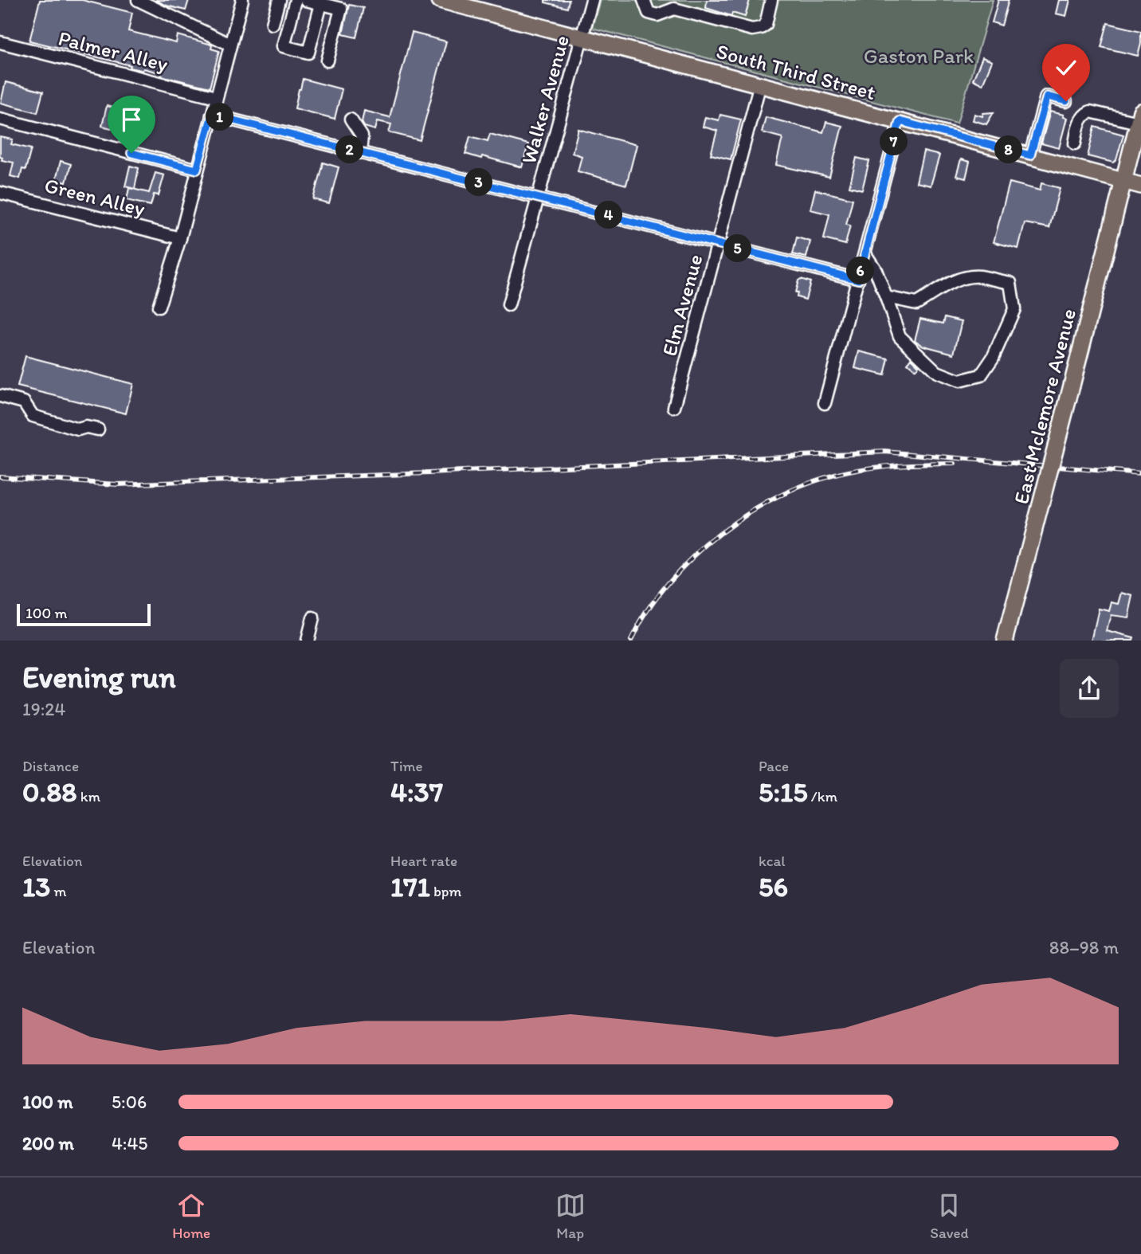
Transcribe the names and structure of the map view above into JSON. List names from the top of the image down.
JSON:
{
  "streets": {
    "main road": ["South Third Street", "East Mclemore Avenue"],
    "street": [
      "Palmer Alley",
      "Walker Avenue",
      "Green Alley",
      "Elm Avenue"
    ]
  },
  "crossings": [
    ["South Third Street", "Walker Avenue"],
    ["South Third Street", "Elm Avenue"],
    ["South Third Street", "East Mclemore Avenue"]
  ],
  "parks": ["Gaston Park"],
  "scale_bar": "100 m",
  "page": {
    "pins": [
      "1",
      "7",
      "2",
      "8",
      "3",
      "4",
      "5",
      "6"
    ],
    "scale": "100 m",
    "heading": ["Evening run", "19:24"],
    "stats": [
      ["Distance", "0.88 km"],
      ["Time", "4:37"],
      ["Pace", "5:15 /km"],
      ["Elevation", "13 m"],
      ["Heart rate", "171 bpm"],
      ["kcal", "56"]
    ],
    "chart": ["Elevation", "88–98 m"],
    "list": [
      {
        "name": "100 m",
        "note": "5:06"
      },
      {
        "name": "200 m",
        "note": "4:45"
      }
    ],
    "tabs": ["Home", "Map", "Saved"]
  }
}
